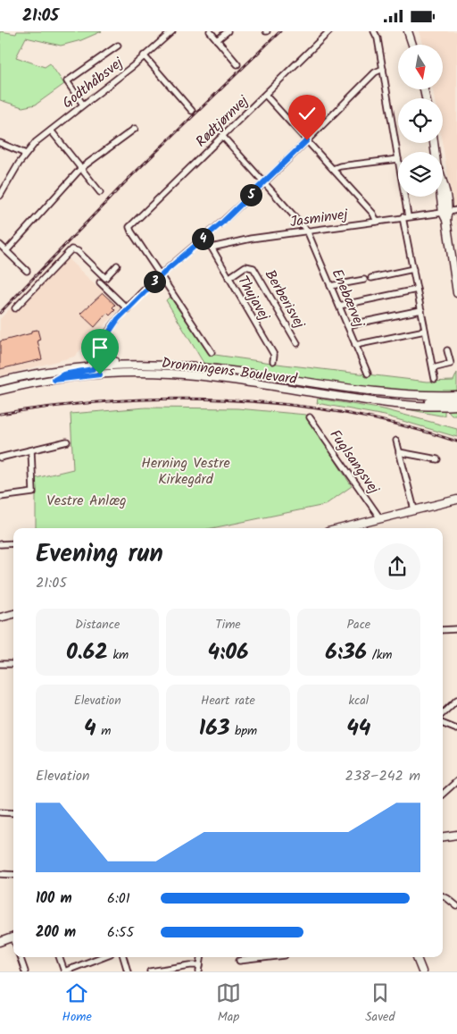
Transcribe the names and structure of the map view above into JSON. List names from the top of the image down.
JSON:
{
  "streets": {
    "main road": ["Dronningens Boulevard"],
    "street": [
      "Godthåbsvej",
      "Rødtjørnvej",
      "Jasminvej",
      "Thujavej",
      "Enebærvej",
      "Berberisvej",
      "Fuglsangsvej"
    ]
  },
  "crossings": [
    ["Rødtjørnvej", "Enebærvej"],
    ["Jasminvej", "Thujavej"],
    ["Jasminvej", "Enebærvej"],
    ["Thujavej", "Berberisvej"]
  ],
  "parks": ["Herning Vestre Kirkegård", "Vestre Anlæg"],
  "north": "bottom",
  "page": {
    "status": "21:05",
    "pins": ["5", "4", "3"],
    "heading": ["Evening run", "21:05"],
    "stats": [
      ["Distance", "0.62 km"],
      ["Time", "4:06"],
      ["Pace", "6:36 /km"],
      ["Elevation", "4 m"],
      ["Heart rate", "163 bpm"],
      ["kcal", "44"]
    ],
    "chart": ["Elevation", "238–242 m"],
    "list": [
      {
        "name": "100 m",
        "note": "6:01"
      },
      {
        "name": "200 m",
        "note": "6:55"
      }
    ],
    "tabs": ["Home", "Map", "Saved"]
  }
}
